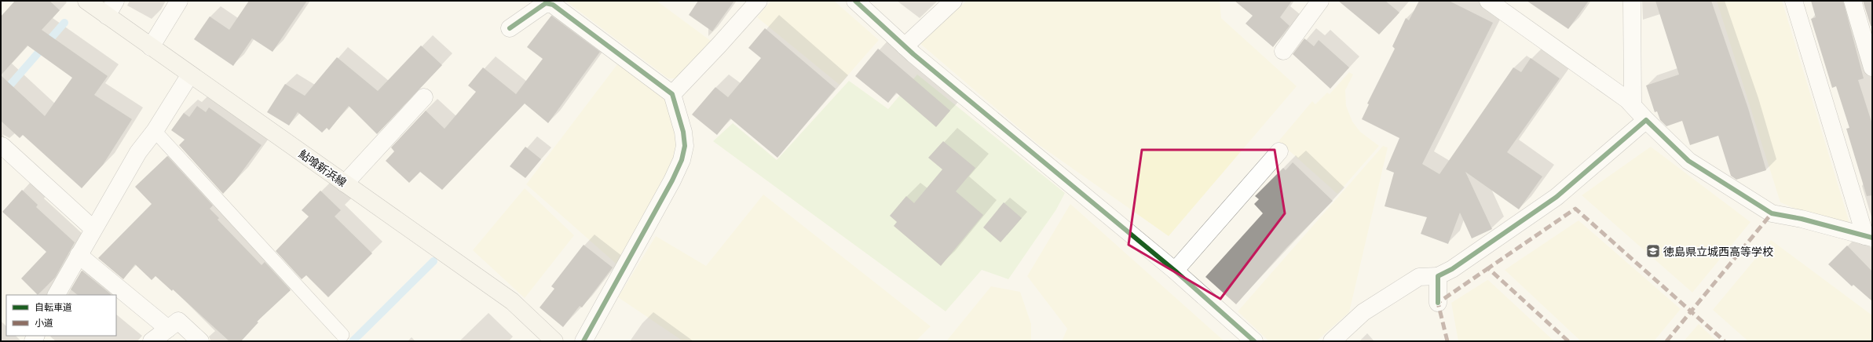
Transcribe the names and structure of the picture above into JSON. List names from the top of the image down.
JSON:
{
  "streets": {
    "main road": ["鮎喰新浜線"]
  },
  "places": {
    "school or university": ["徳島県立城西高等学校"]
  },
  "legend": ["自転車道", "小道"]
}
